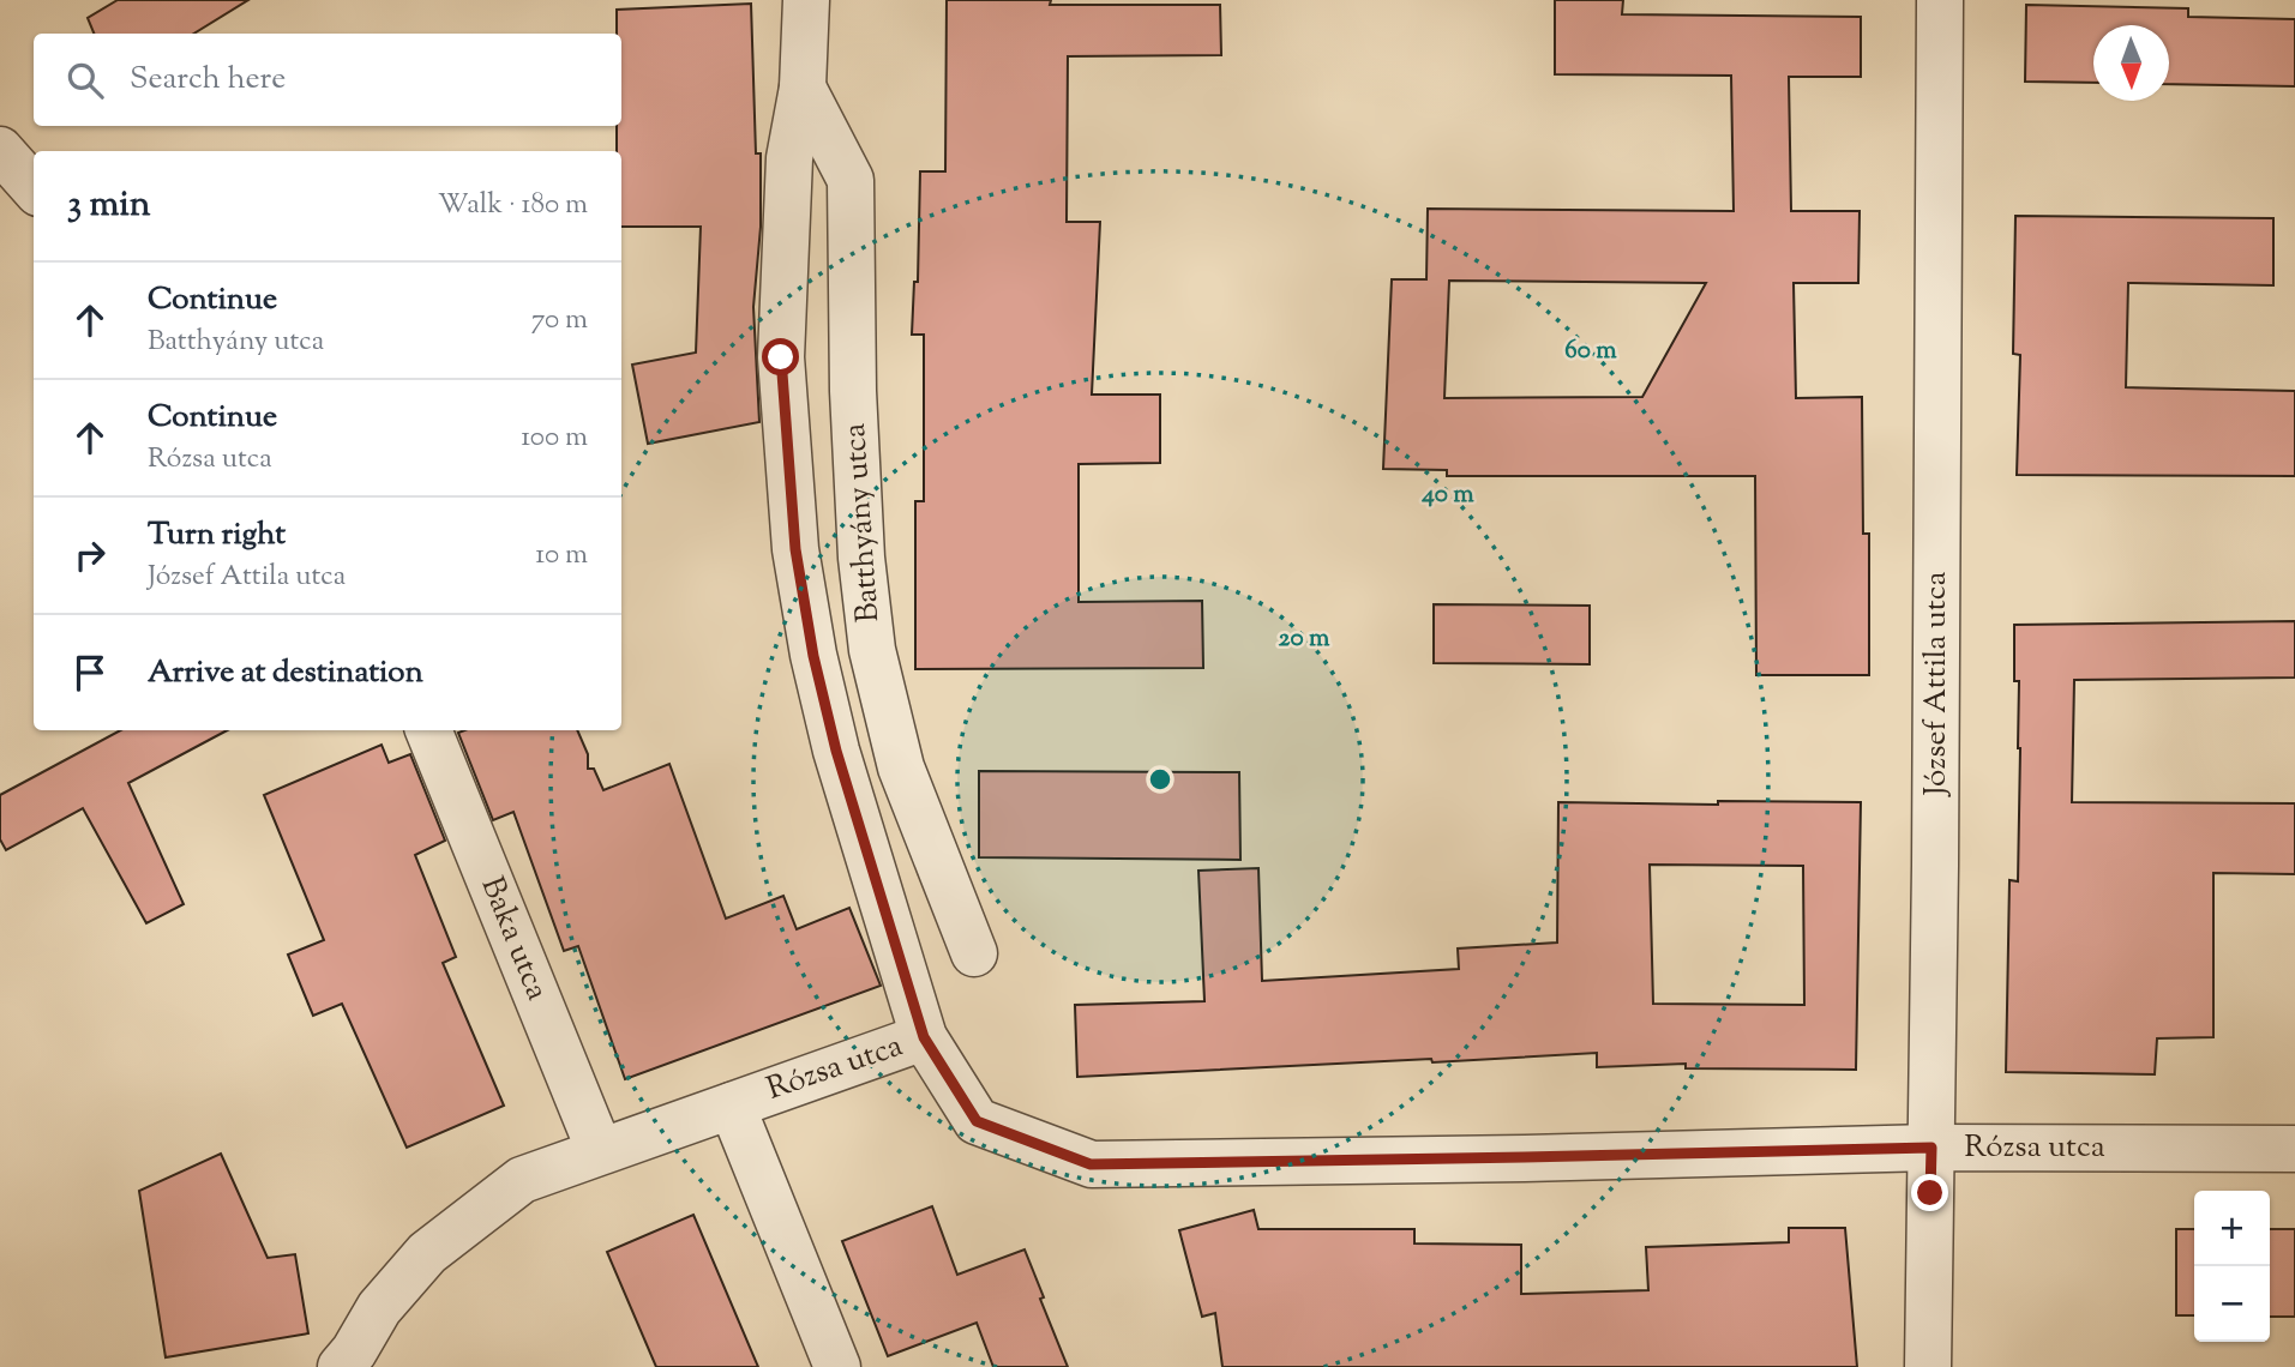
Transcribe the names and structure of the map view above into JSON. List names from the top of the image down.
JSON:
{
  "streets": {
    "street": [
      "Batthyány utca",
      "József Attila utca",
      "Baka utca",
      "Rózsa utca"
    ]
  },
  "crossings": [
    ["Batthyány utca", "Rózsa utca"],
    ["József Attila utca", "Rózsa utca"],
    ["Baka utca", "Rózsa utca"]
  ],
  "north": "bottom",
  "page": {
    "search": "Search here",
    "heading": ["3 min", "Walk · 180 m"],
    "list": [
      ["Continue", "Batthyány utca", "70 m"],
      ["Continue", "Rózsa utca", "100 m"],
      ["Turn right", "József Attila utca", "10 m"],
      "Arrive at destination"
    ],
    "map_buttons": ["+", "−"]
  },
  "rings": ["60 m", "40 m", "20 m"]
}
